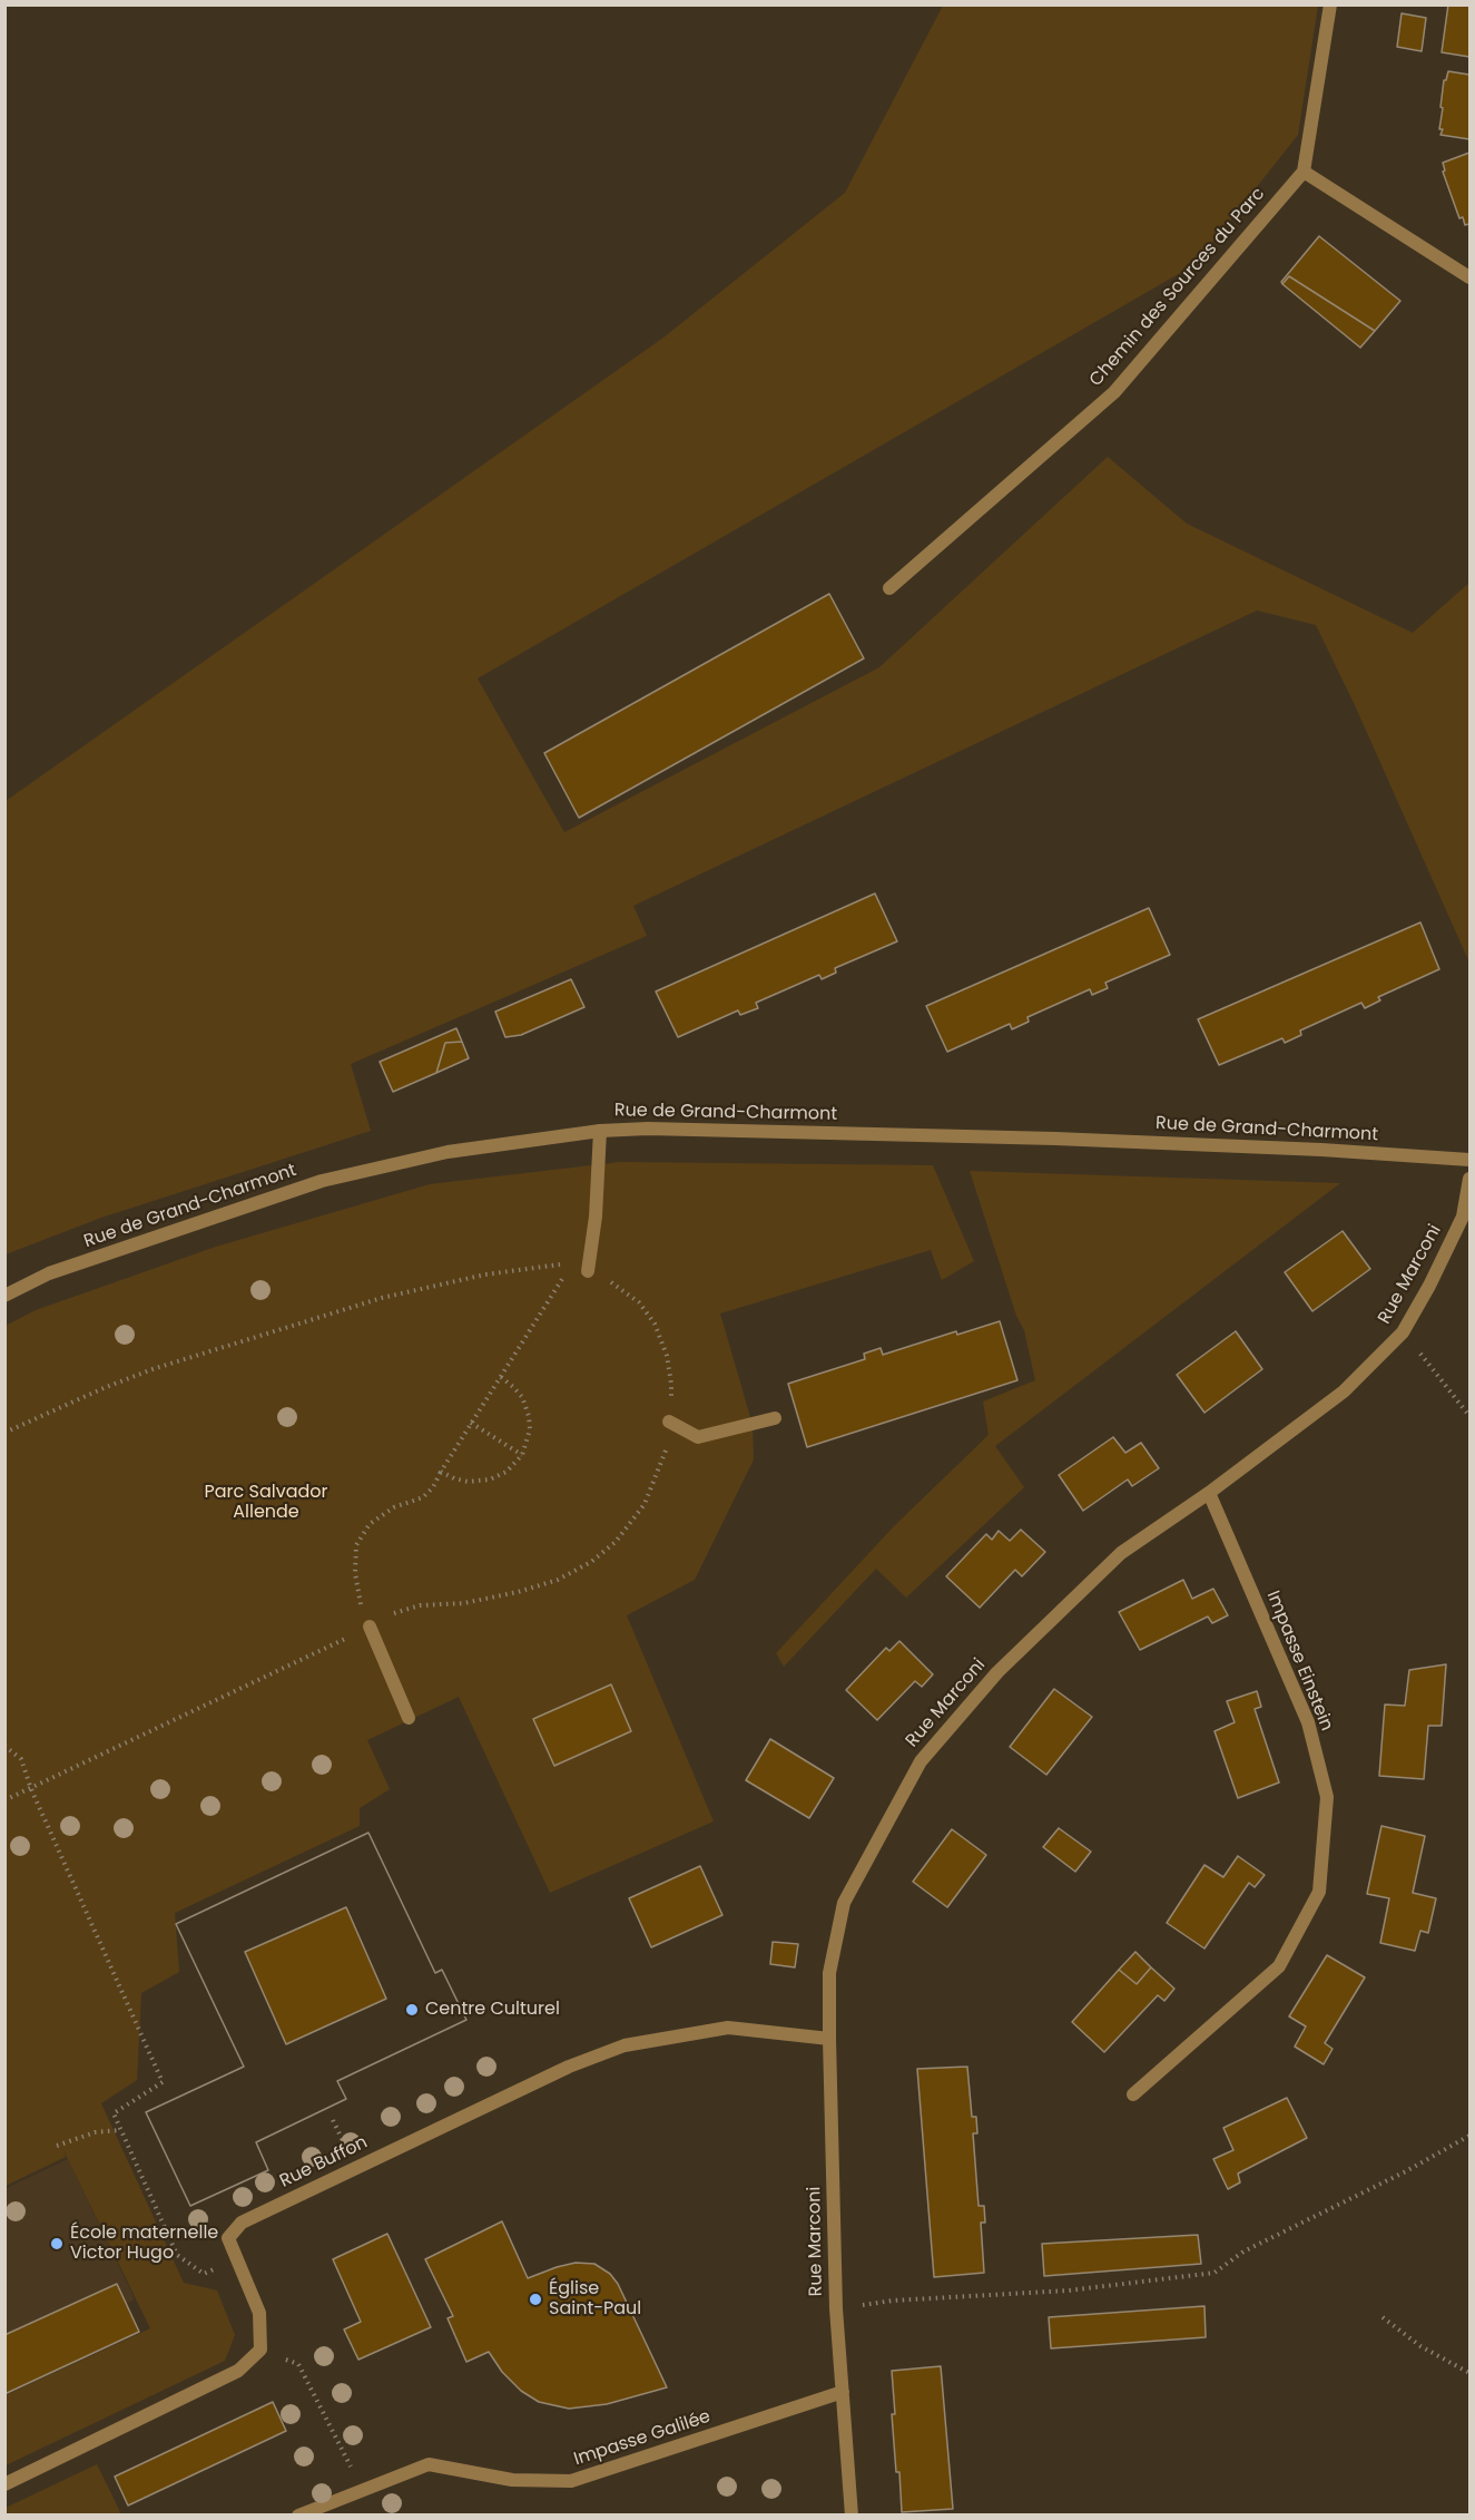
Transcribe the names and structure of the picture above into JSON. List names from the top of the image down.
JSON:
{
  "streets": {
    "street": [
      "Chemin des Sources du Parc",
      "Rue de Grand-Charmont",
      "Rue Marconi",
      "Impasse Einstein",
      "Rue Buffon",
      "Impasse Galilée"
    ]
  },
  "crossings": [
    ["Rue Marconi", "Impasse Einstein"],
    ["Rue Marconi", "Rue Buffon"],
    ["Rue Marconi", "Impasse Galilée"]
  ],
  "parks": ["Parc Salvador Allende"],
  "places": ["Centre Culturel", "École maternelle Victor Hugo", "Église Saint-Paul"]
}
